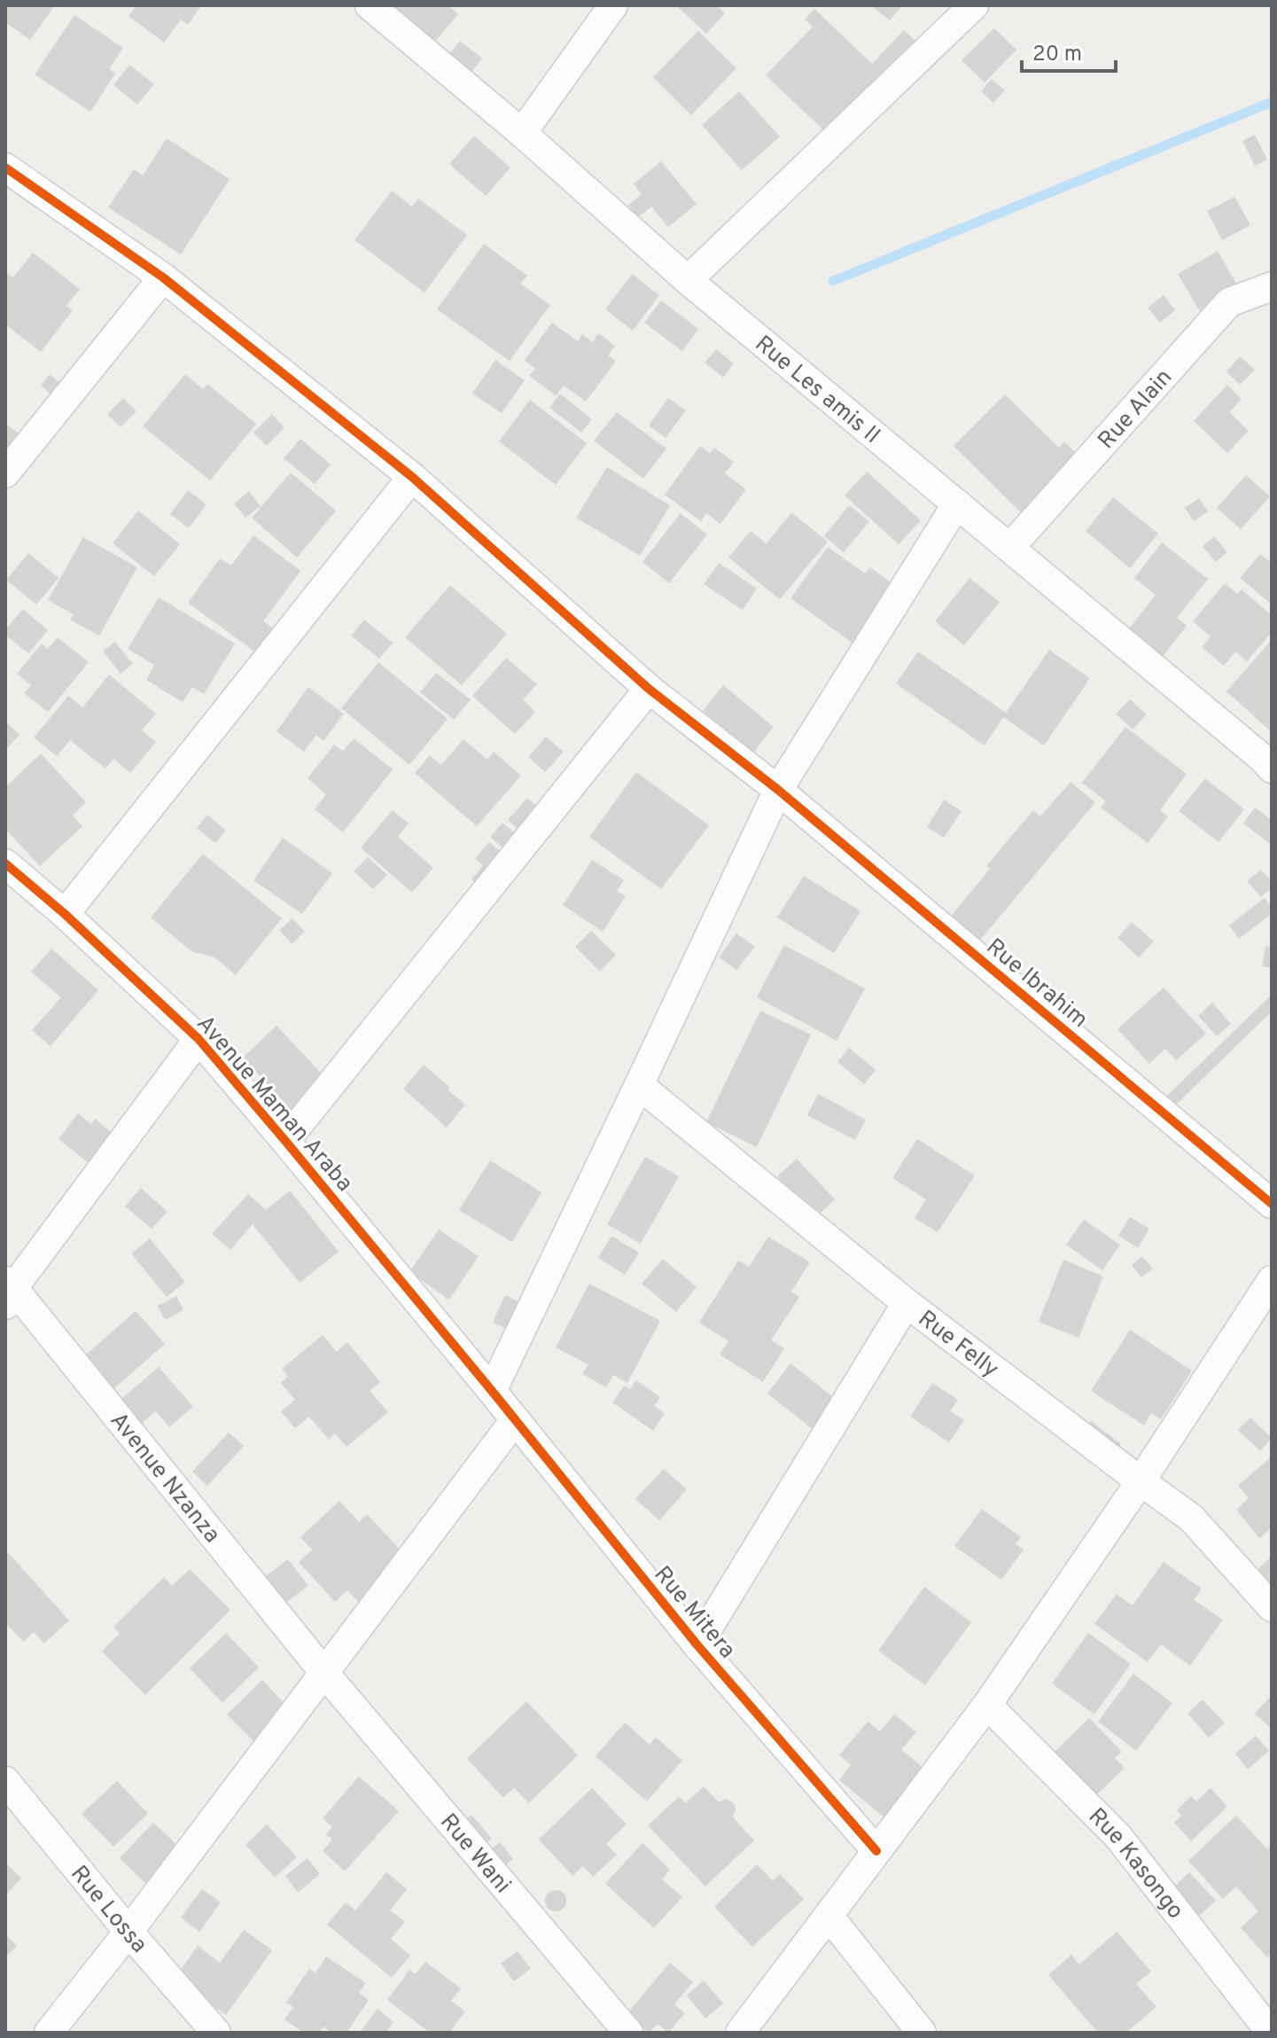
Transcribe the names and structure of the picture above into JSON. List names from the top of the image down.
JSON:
{
  "streets": {
    "street": [
      "Rue Les amis II",
      "Rue Alain",
      "Rue Ibrahim",
      "Avenue Maman Araba",
      "Rue Felly",
      "Avenue Nzanza",
      "Rue Mitera",
      "Rue Wani",
      "Rue Kasongo",
      "Rue Lossa"
    ]
  },
  "crossings": [
    ["Rue Les amis II", "Rue Alain"],
    ["Avenue Maman Araba", "Rue Mitera"],
    ["Avenue Nzanza", "Rue Wani"]
  ],
  "scale_bar": "20 m"
}
